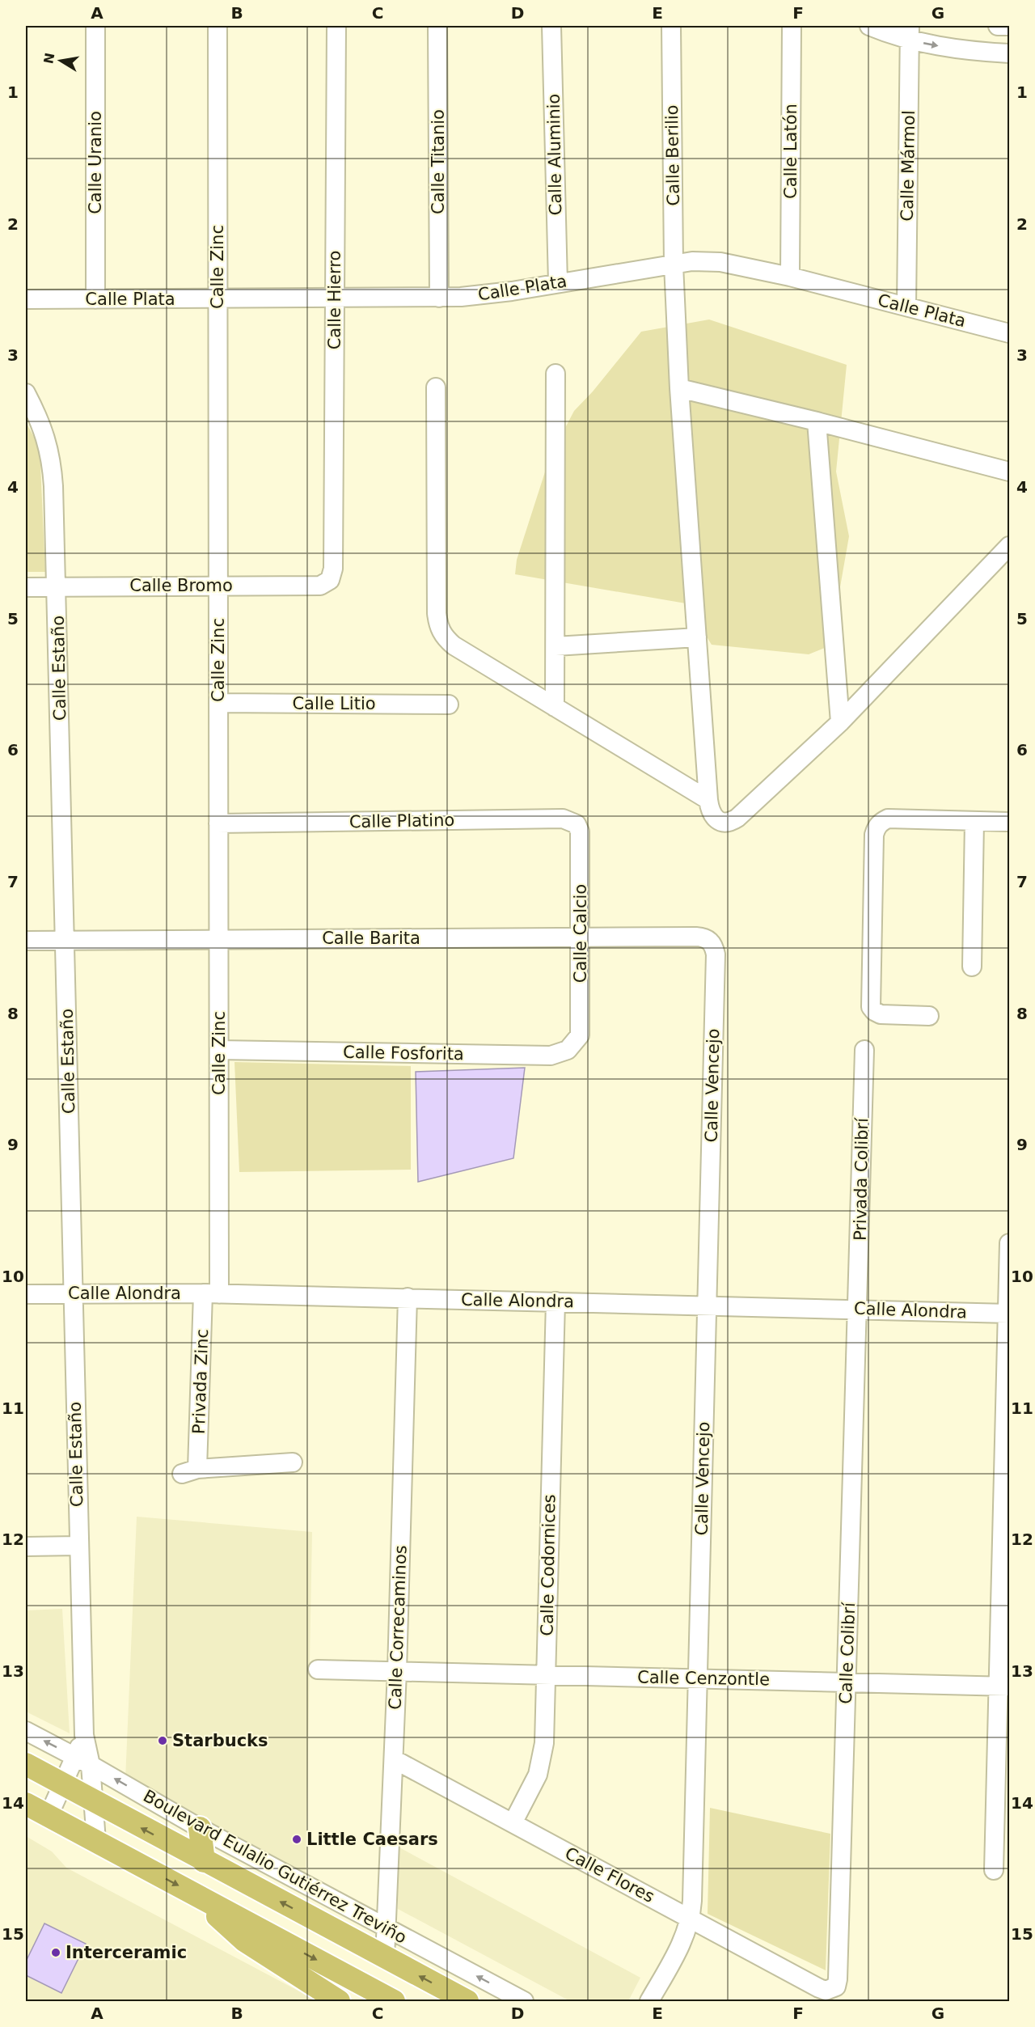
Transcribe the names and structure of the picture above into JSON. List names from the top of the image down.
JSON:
{
  "streets": {
    "main road": ["Boulevard Eulalio Gutiérrez Treviño"],
    "street": [
      "Calle Latón",
      "Calle Aluminio",
      "Calle Berilio",
      "Calle Titanio",
      "Calle Uranio",
      "Calle Mármol",
      "Calle Zinc",
      "Calle Plata",
      "Calle Hierro",
      "Calle Bromo",
      "Calle Estaño",
      "Calle Litio",
      "Calle Platino",
      "Calle Calcio",
      "Calle Barita",
      "Calle Fosforita",
      "Calle Vencejo",
      "Privada Colibrí",
      "Calle Alondra",
      "Privada Zinc",
      "Calle Codornices",
      "Calle Correcaminos",
      "Calle Colibrí",
      "Calle Cenzontle",
      "Calle Flores"
    ]
  },
  "crossings": [
    ["Calle Latón", "Calle Plata"],
    ["Calle Aluminio", "Calle Plata"],
    ["Calle Berilio", "Calle Plata"],
    ["Calle Titanio", "Calle Plata"],
    ["Calle Uranio", "Calle Plata"],
    ["Calle Mármol", "Calle Plata"],
    ["Calle Zinc", "Calle Plata"],
    ["Calle Zinc", "Calle Bromo"],
    ["Calle Zinc", "Calle Litio"],
    ["Calle Zinc", "Calle Platino"],
    ["Calle Zinc", "Calle Barita"],
    ["Calle Zinc", "Calle Fosforita"],
    ["Calle Zinc", "Calle Alondra"],
    ["Calle Zinc", "Privada Zinc"],
    ["Calle Plata", "Calle Hierro"],
    ["Calle Hierro", "Calle Bromo"],
    ["Calle Bromo", "Calle Estaño"],
    ["Calle Estaño", "Calle Barita"],
    ["Calle Estaño", "Calle Alondra"],
    ["Calle Estaño", "Boulevard Eulalio Gutiérrez Treviño"],
    ["Calle Platino", "Calle Calcio"],
    ["Calle Calcio", "Calle Barita"],
    ["Calle Calcio", "Calle Fosforita"],
    ["Calle Barita", "Calle Vencejo"],
    ["Calle Vencejo", "Calle Alondra"],
    ["Calle Vencejo", "Calle Cenzontle"],
    ["Calle Vencejo", "Calle Flores"],
    ["Privada Colibrí", "Calle Alondra"],
    ["Privada Colibrí", "Calle Colibrí"],
    ["Calle Alondra", "Privada Zinc"],
    ["Calle Alondra", "Calle Codornices"],
    ["Calle Alondra", "Calle Correcaminos"],
    ["Calle Alondra", "Calle Colibrí"],
    ["Calle Codornices", "Calle Cenzontle"],
    ["Calle Codornices", "Calle Flores"],
    ["Calle Correcaminos", "Calle Cenzontle"],
    ["Calle Correcaminos", "Boulevard Eulalio Gutiérrez Treviño"],
    ["Calle Correcaminos", "Calle Flores"],
    ["Calle Colibrí", "Calle Cenzontle"],
    ["Calle Colibrí", "Calle Flores"]
  ],
  "one_way": ["Boulevard Eulalio Gutiérrez Treviño"],
  "places": ["Starbucks", "Little Caesars", "Interceramic"],
  "north": "left",
  "grid": {
    "columns": [
      "A",
      "B",
      "C",
      "D",
      "E",
      "F",
      "G"
    ],
    "rows": [
      "1",
      "2",
      "3",
      "4",
      "5",
      "6",
      "7",
      "8",
      "9",
      "10",
      "11",
      "12",
      "13",
      "14",
      "15"
    ]
  }
}
